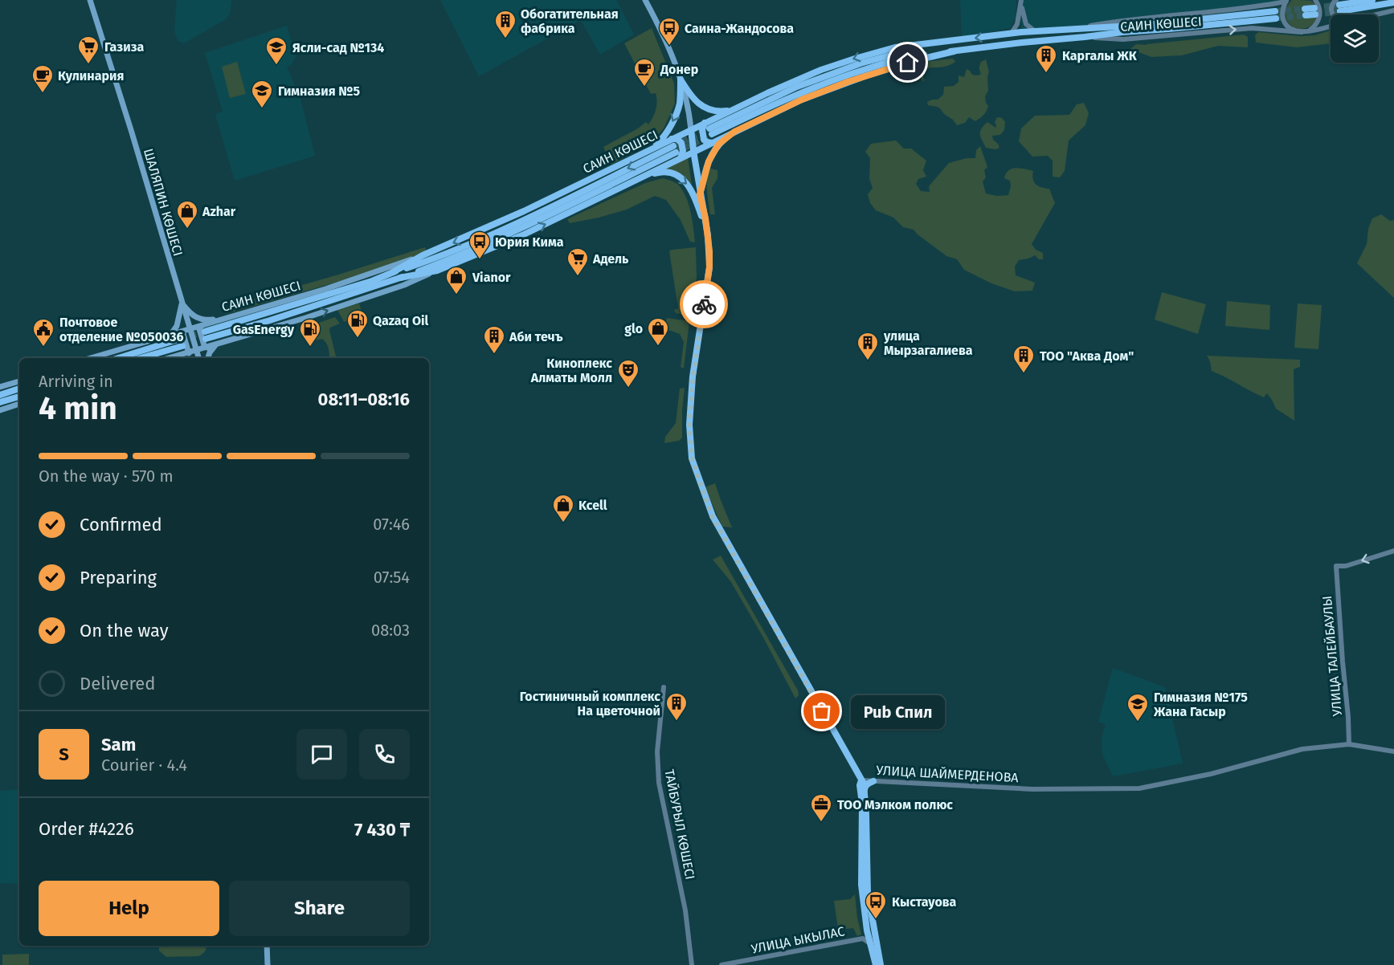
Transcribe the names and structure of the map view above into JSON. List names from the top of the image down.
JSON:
{
  "streets": {
    "main road": ["САИН КӨШЕСІ", "ШАЛЯПИН КӨШЕСІ"],
    "street": [
      "УЛИЦА ТАЛЕЙБАУЛЫ",
      "УЛИЦА ШАЙМЕРДЕНОВА",
      "ТАЙБУРЫЛ КӨШЕСІ",
      "УЛИЦА ЫКЫЛАС"
    ]
  },
  "crossings": [
    ["САИН КӨШЕСІ", "ШАЛЯПИН КӨШЕСІ"],
    ["УЛИЦА ТАЛЕЙБАУЛЫ", "УЛИЦА ШАЙМЕРДЕНОВА"]
  ],
  "one_way": ["УЛИЦА ТАЛЕЙБАУЛЫ"],
  "places": {
    "building": [
      "Обогатительная фабрика",
      "Каргалы ЖК",
      "Аби течъ",
      "улица Мырзагалиева",
      "ТОО \"Аква Дом\"",
      "Гостиничный комплекс На цветочной"
    ],
    "bus stop": ["Саина-Жандосова", "Юрия Кима", "Кыстауова"],
    "supermarket": ["Газиза", "Адель"],
    "school or university": ["Ясли-сад №134", "Гимназия №5", "Гимназия №175 Жана Гасыр"],
    "cafe": ["Донер", "Кулинария"],
    "shop": [
      "Azhar",
      "Vianor",
      "glo",
      "Kcell"
    ],
    "fuel station": ["Qazaq Oil", "GasEnergy"],
    "public building": ["Почтовое отделение №050036"],
    "theatre": ["Киноплекс Алматы Молл"],
    "other": ["Pub Спил"],
    "office": ["ТОО Мэлком полюс"]
  },
  "page": {
    "heading": ["4 min", "Arriving in", "08:11–08:16"],
    "panel": [
      "Sam",
      "Courier · 4.4",
      "Order #4226",
      "7 430 ₸"
    ],
    "bar": "On the way · 570 m",
    "list": [
      ["Confirmed", "07:46"],
      ["Preparing", "07:54"],
      ["On the way", "08:03"],
      "Delivered"
    ],
    "bubble": "Pub Спил",
    "round": "S",
    "buttons": ["Help", "Share"]
  }
}
